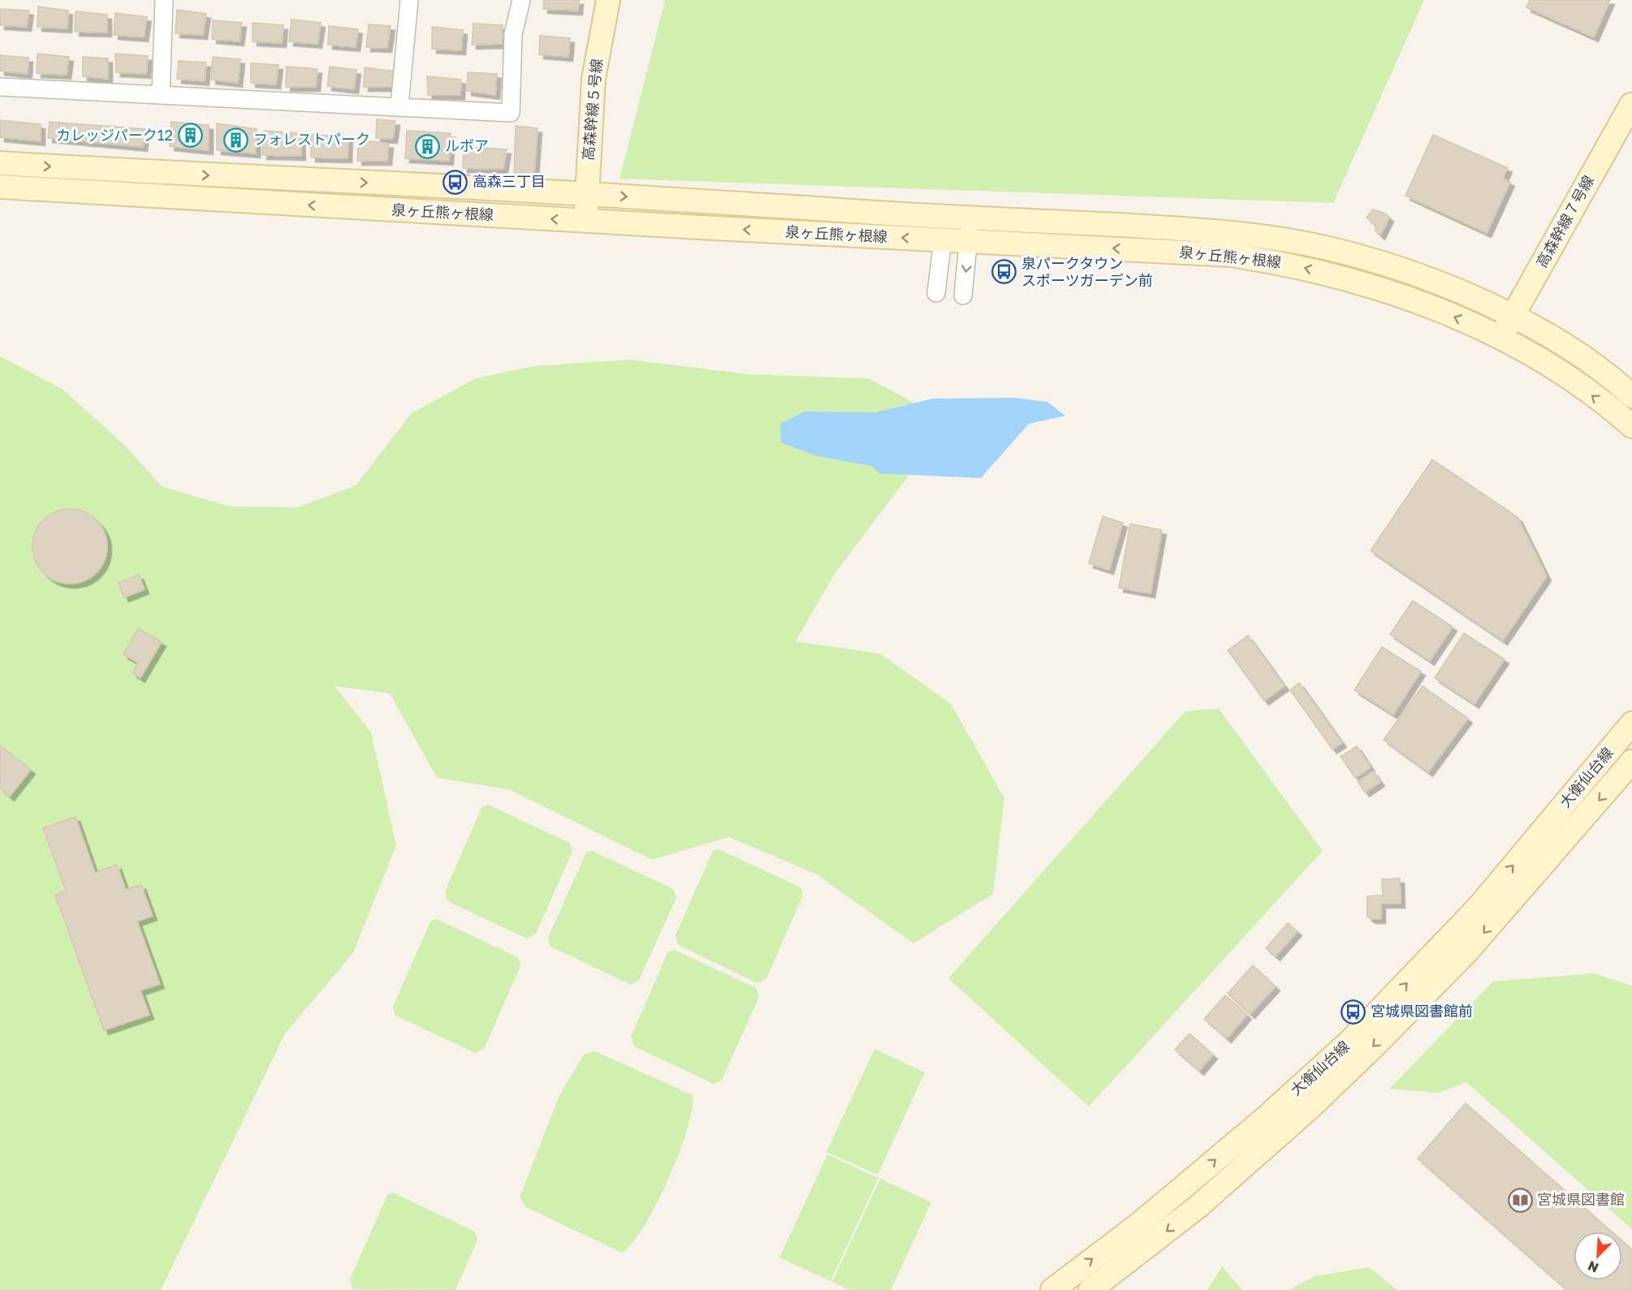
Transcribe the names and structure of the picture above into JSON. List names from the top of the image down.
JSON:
{
  "streets": {
    "main road": [
      "高森幹線５号線",
      "泉ヶ丘熊ヶ根線",
      "高森幹線７号線",
      "大衡仙台線"
    ]
  },
  "crossings": [
    ["高森幹線５号線", "泉ヶ丘熊ヶ根線"],
    ["泉ヶ丘熊ヶ根線", "高森幹線７号線"]
  ],
  "places": {
    "building": ["カレッジパーク12", "フォレストパーク", "ルボア"],
    "bus stop": ["高森三丁目", "泉パークタウン スポーツガーデン前", "宮城県図書館前"],
    "library": ["宮城県図書館"]
  },
  "north": "bottom left"
}
